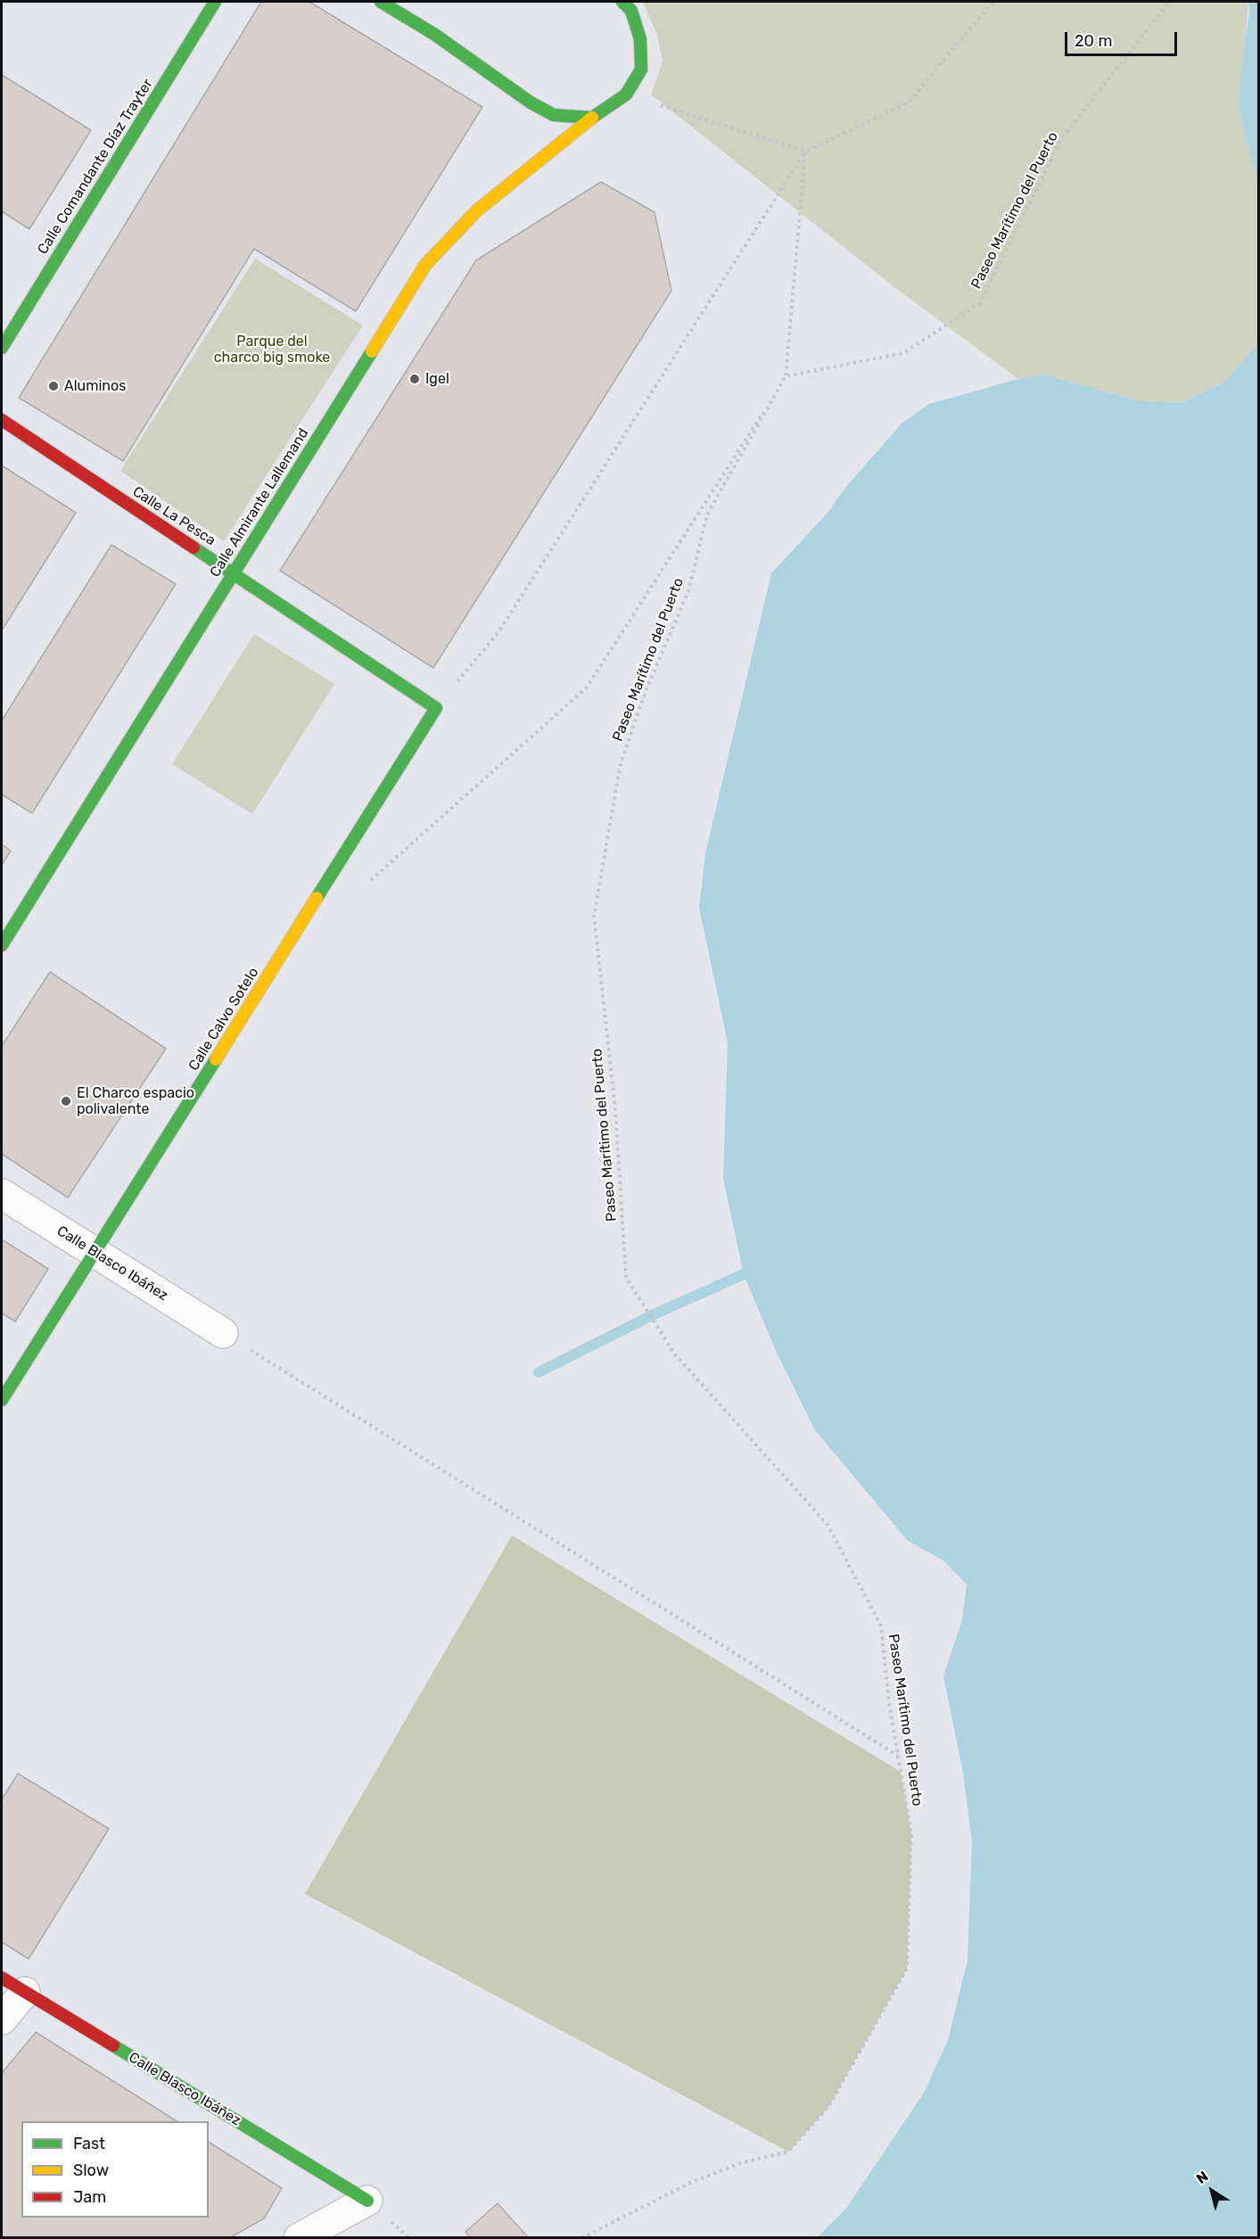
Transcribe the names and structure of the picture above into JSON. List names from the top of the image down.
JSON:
{
  "streets": {
    "main road": [
      "Calle Comandante Díaz Trayter",
      "Calle Almirante Lallemand",
      "Calle La Pesca",
      "Calle Calvo Sotelo",
      "Calle Blasco Ibáñez"
    ],
    "path": ["Paseo Marítimo del Puerto"]
  },
  "crossings": [
    ["Calle Almirante Lallemand", "Calle La Pesca"],
    ["Calle La Pesca", "Calle Calvo Sotelo"],
    ["Calle Calvo Sotelo", "Calle Blasco Ibáñez"]
  ],
  "parks": ["Parque del charco big smoke"],
  "places": ["Igel", "Aluminos", "El Charco espacio polivalente"],
  "legend": ["Fast", "Slow", "Jam"],
  "scale_bar": "20 m",
  "north": "top left"
}
